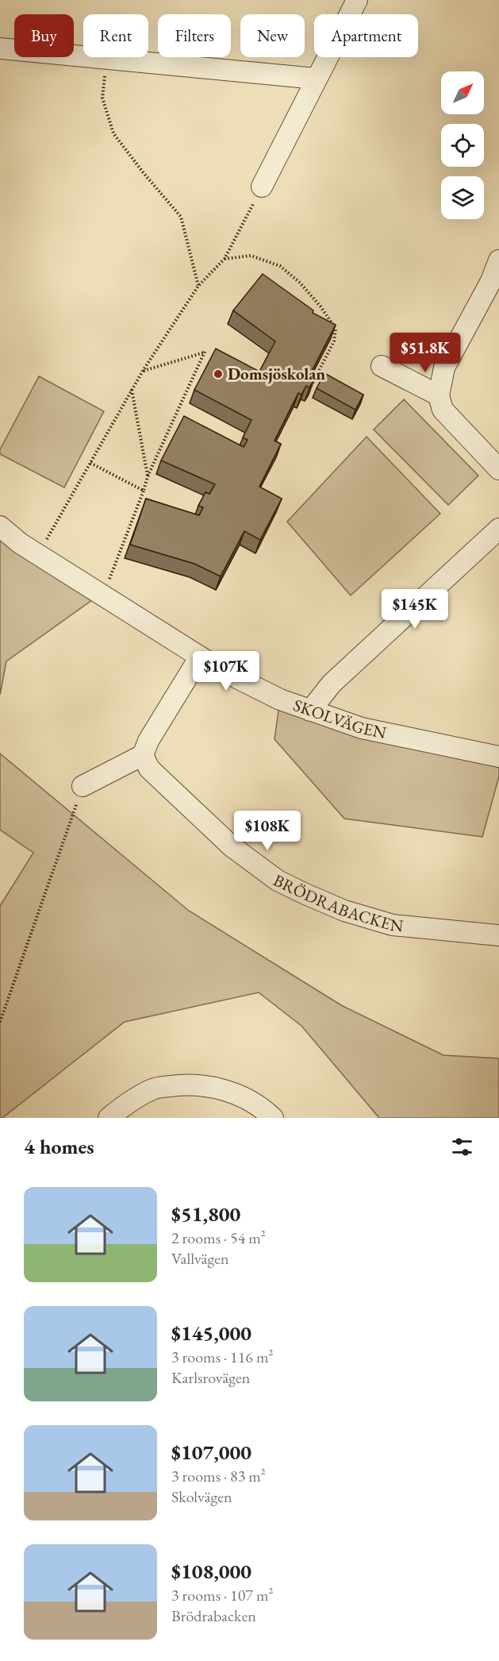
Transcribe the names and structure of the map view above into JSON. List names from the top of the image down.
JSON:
{
  "streets": {
    "street": ["SKOLVÄGEN", "BRÖDRABACKEN"]
  },
  "places": ["Domsjöskolan"],
  "north": "top right",
  "page": {
    "chip": [
      "Buy",
      "Rent",
      "Filters",
      "New",
      "Apartment"
    ],
    "price": [
      "$51.8K",
      "$145K",
      "$107K",
      "$108K"
    ],
    "heading": "4 homes",
    "list": [
      {
        "name": "$51,800",
        "note": "2 rooms · 54 m² · Vallvägen"
      },
      {
        "name": "$145,000",
        "note": "3 rooms · 116 m² · Karlsrovägen"
      },
      {
        "name": "$107,000",
        "note": "3 rooms · 83 m² · Skolvägen"
      },
      {
        "name": "$108,000",
        "note": "3 rooms · 107 m² · Brödrabacken"
      }
    ]
  }
}
